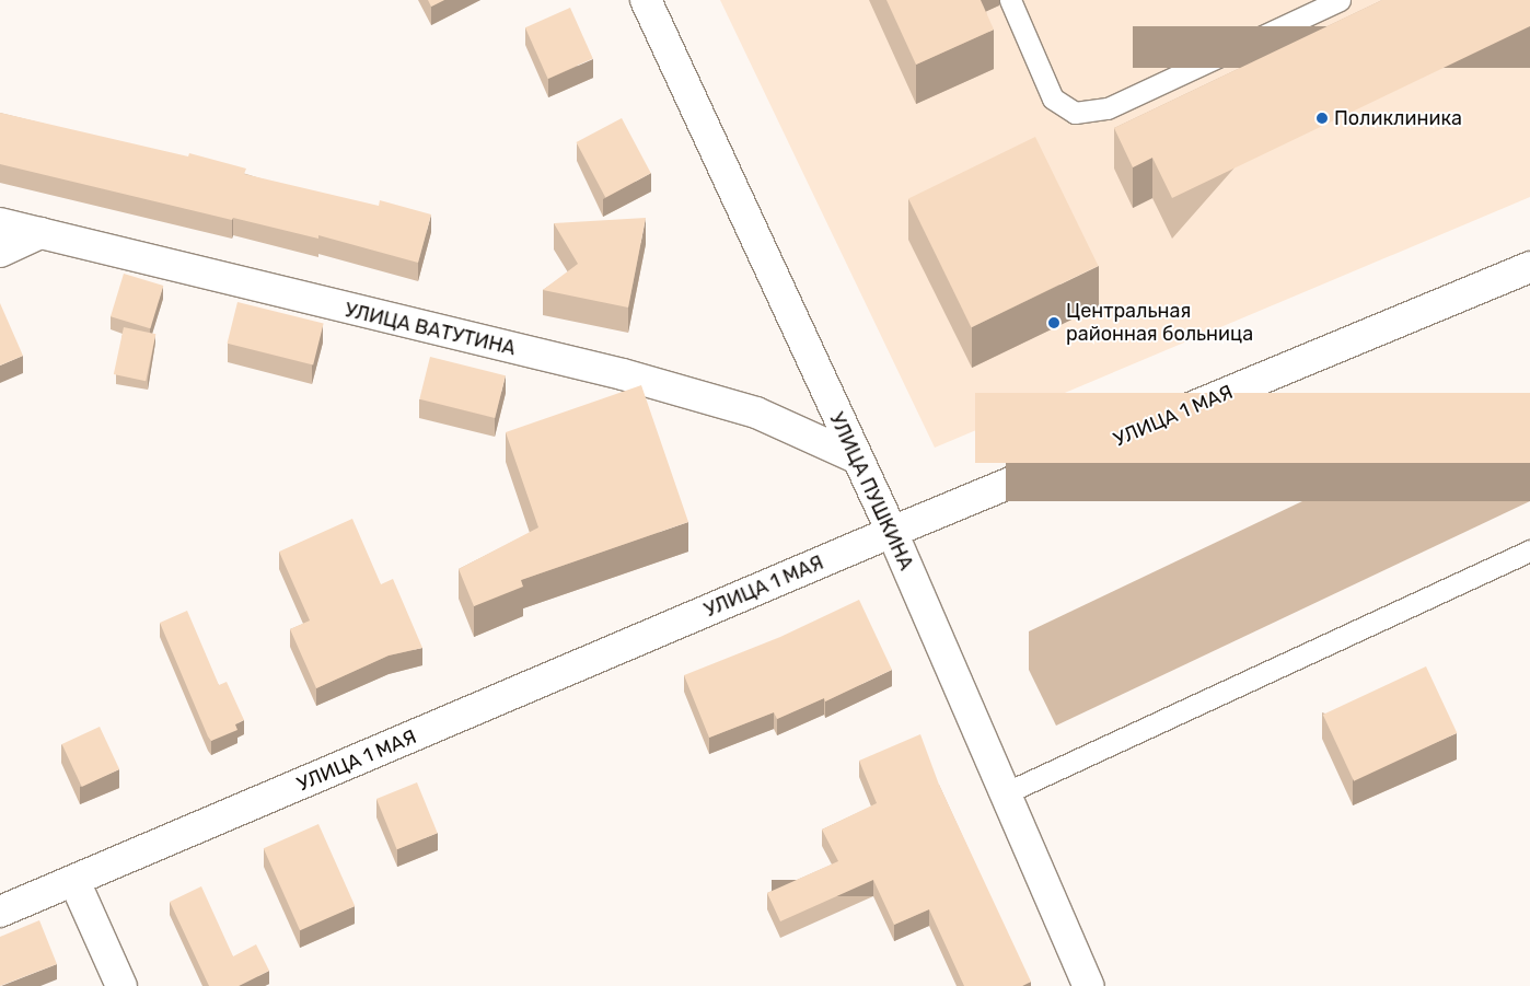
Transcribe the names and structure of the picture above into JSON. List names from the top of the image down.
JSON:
{
  "streets": {
    "street": ["УЛИЦА ВАТУТИНА", "УЛИЦА 1 МАЯ", "УЛИЦА ПУШКИНА"]
  },
  "crossings": [
    ["УЛИЦА ВАТУТИНА", "УЛИЦА ПУШКИНА"],
    ["УЛИЦА 1 МАЯ", "УЛИЦА ПУШКИНА"]
  ],
  "places": ["Поликлиника", "Центральная районная больница"]
}
